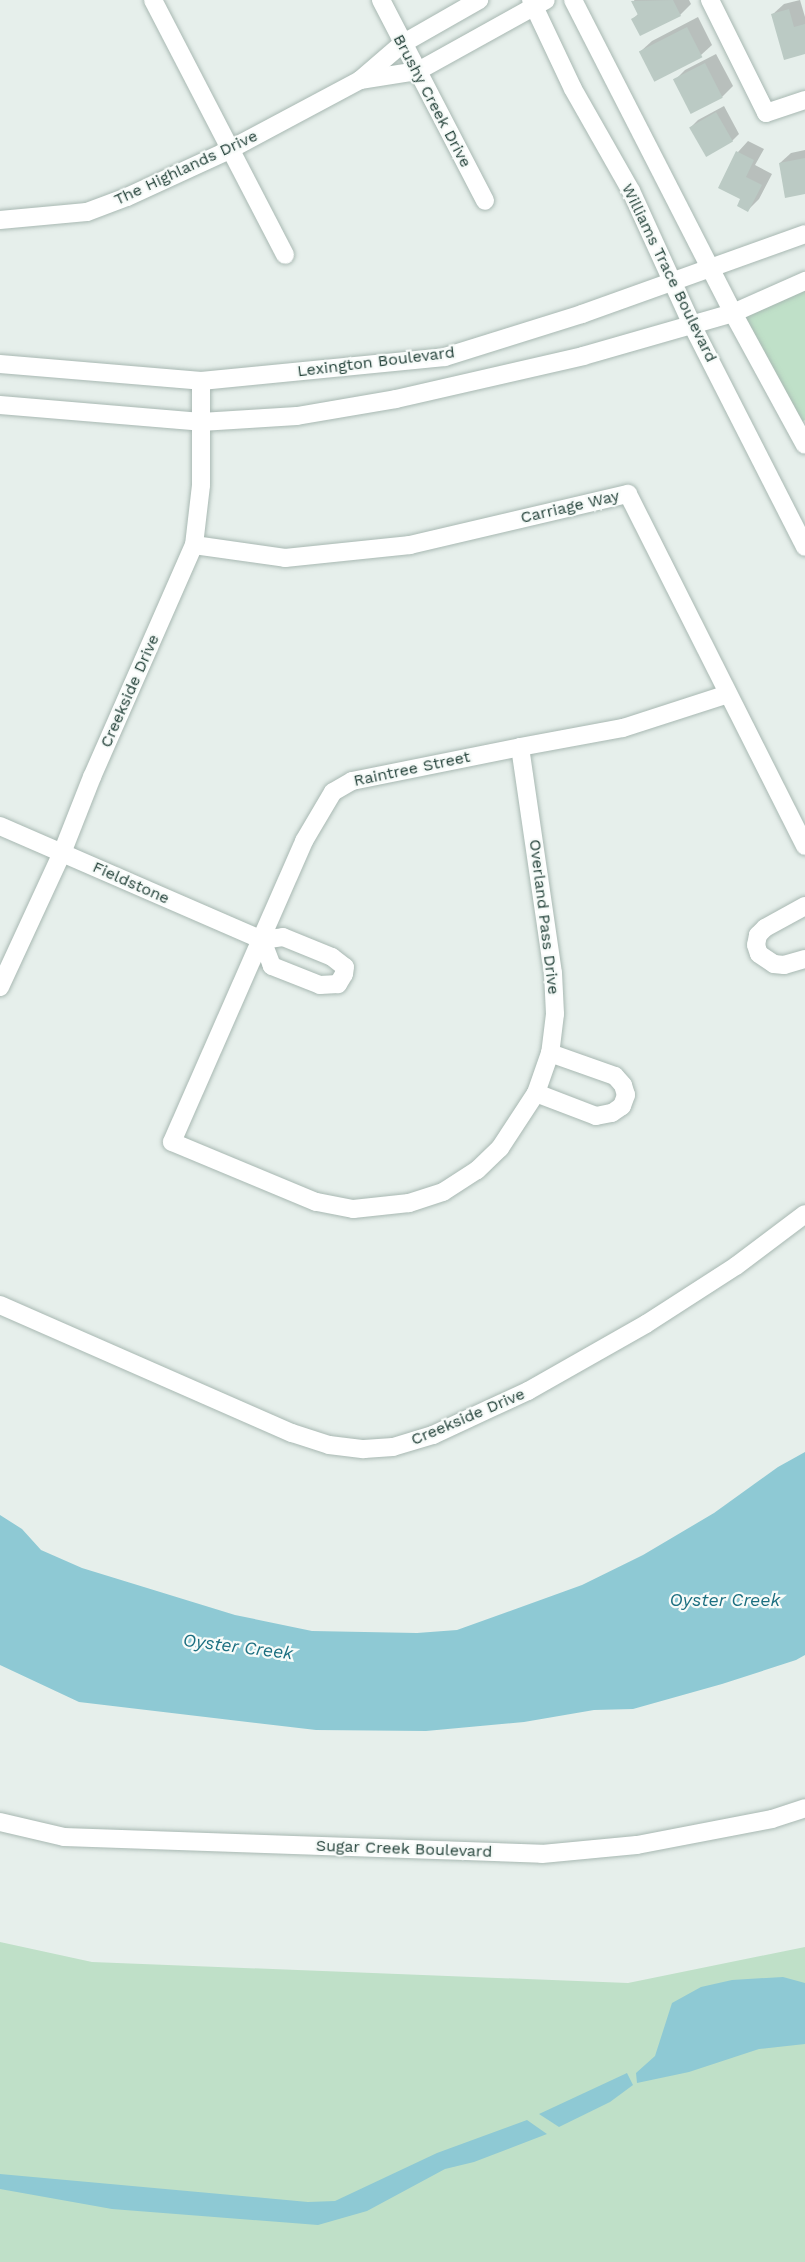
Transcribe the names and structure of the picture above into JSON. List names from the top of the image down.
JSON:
{
  "streets": {
    "street": [
      "Brushy Creek Drive",
      "The Highlands Drive",
      "Williams Trace Boulevard",
      "Lexington Boulevard",
      "Carriage Way",
      "Creekside Drive",
      "Raintree Street",
      "Fieldstone",
      "Overland Pass Drive",
      "Sugar Creek Boulevard"
    ]
  },
  "crossings": [
    ["Brushy Creek Drive", "The Highlands Drive"],
    ["The Highlands Drive", "Williams Trace Boulevard"],
    ["Williams Trace Boulevard", "Lexington Boulevard"],
    ["Lexington Boulevard", "Creekside Drive"],
    ["Carriage Way", "Creekside Drive"],
    ["Carriage Way", "Raintree Street"],
    ["Creekside Drive", "Fieldstone"],
    ["Raintree Street", "Fieldstone"],
    ["Raintree Street", "Overland Pass Drive"]
  ],
  "water": ["Oyster Creek"]
}
